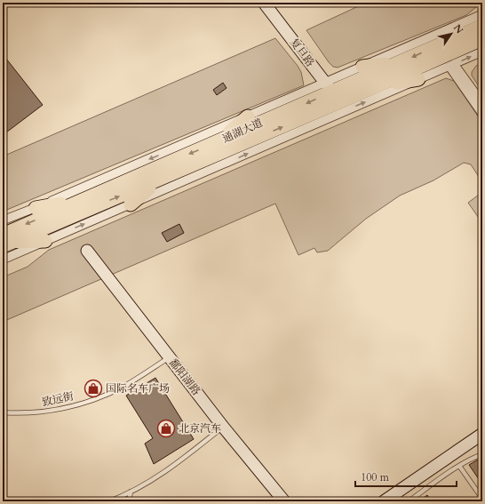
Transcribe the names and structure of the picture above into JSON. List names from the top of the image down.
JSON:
{
  "streets": {
    "main road": ["通湖大道"],
    "street": ["复旦路", "鄱阳湖路"],
    "lane": ["致远街"]
  },
  "crossings": [
    ["复旦路", "通湖大道"],
    ["鄱阳湖路", "致远街"]
  ],
  "places": {
    "shop": ["国际名车广场", "北京汽车"]
  },
  "scale_bar": "100 m",
  "north": "top right"
}
